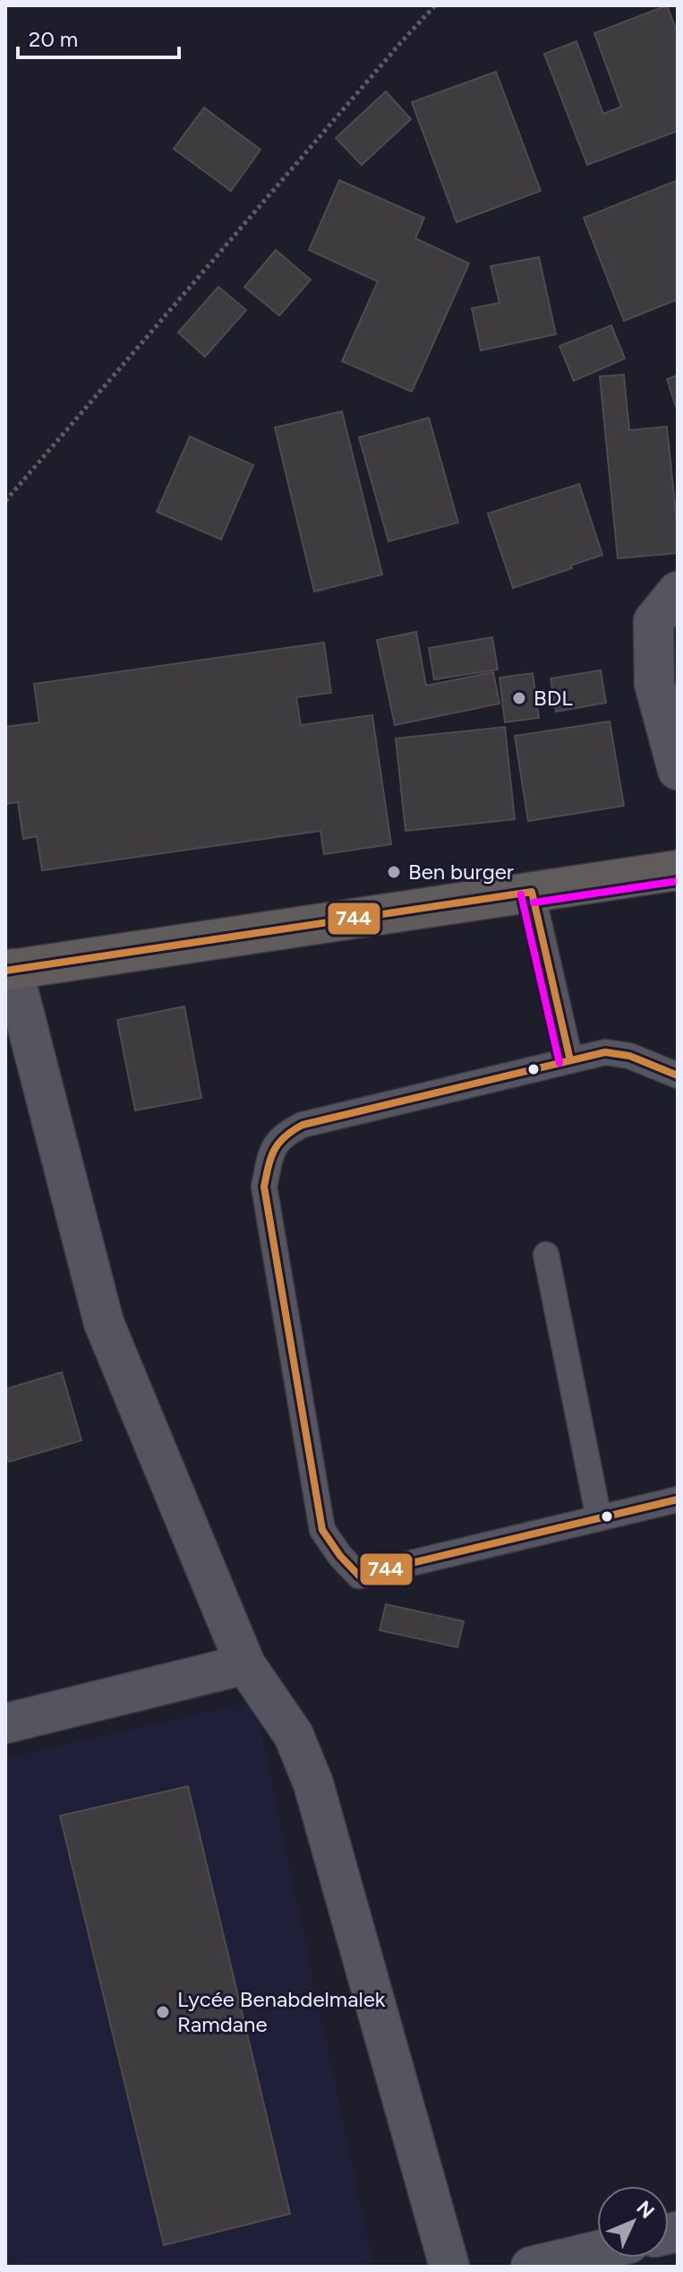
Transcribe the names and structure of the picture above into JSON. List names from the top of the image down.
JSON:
{
  "places": ["BDL", "Ben burger", "Lycée Benabdelmalek Ramdane"],
  "lines": ["transit line 744"],
  "scale_bar": "20 m",
  "north": "top right"
}
